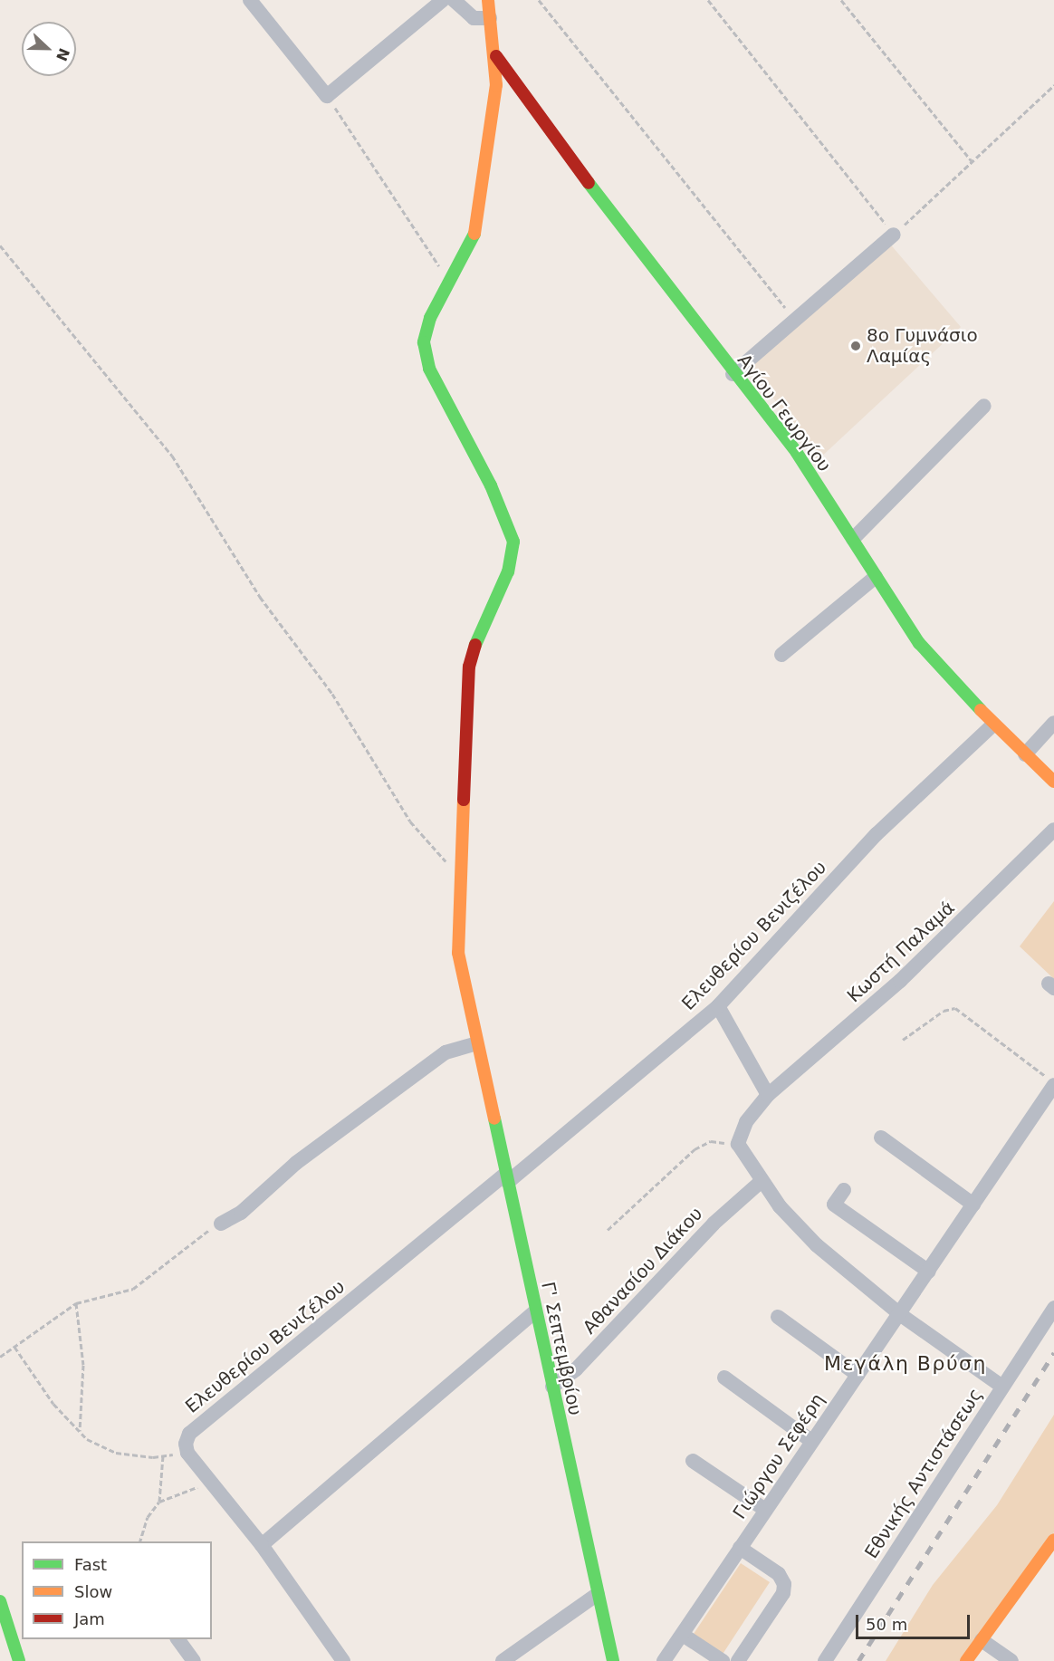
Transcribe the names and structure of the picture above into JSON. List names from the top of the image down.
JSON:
{
  "streets": {
    "street": [
      "Αγίου Γεωργίου",
      "Ελευθερίου Βενιζέλου",
      "Κωστή Παλαμά",
      "Αθανασίου Διάκου",
      "Γ' Σεπτεμβρίου",
      "Γιώργου Σεφέρη",
      "Εθνικής Αντιστάσεως"
    ]
  },
  "crossings": [
    ["Αγίου Γεωργίου", "Ελευθερίου Βενιζέλου"],
    ["Αγίου Γεωργίου", "Γ' Σεπτεμβρίου"],
    ["Ελευθερίου Βενιζέλου", "Γ' Σεπτεμβρίου"],
    ["Αθανασίου Διάκου", "Γ' Σεπτεμβρίου"]
  ],
  "districts": ["Μεγάλη Βρύση"],
  "places": ["8ο Γυμνάσιο Λαμίας"],
  "legend": ["Fast", "Slow", "Jam"],
  "scale_bar": "50 m",
  "north": "right"
}
